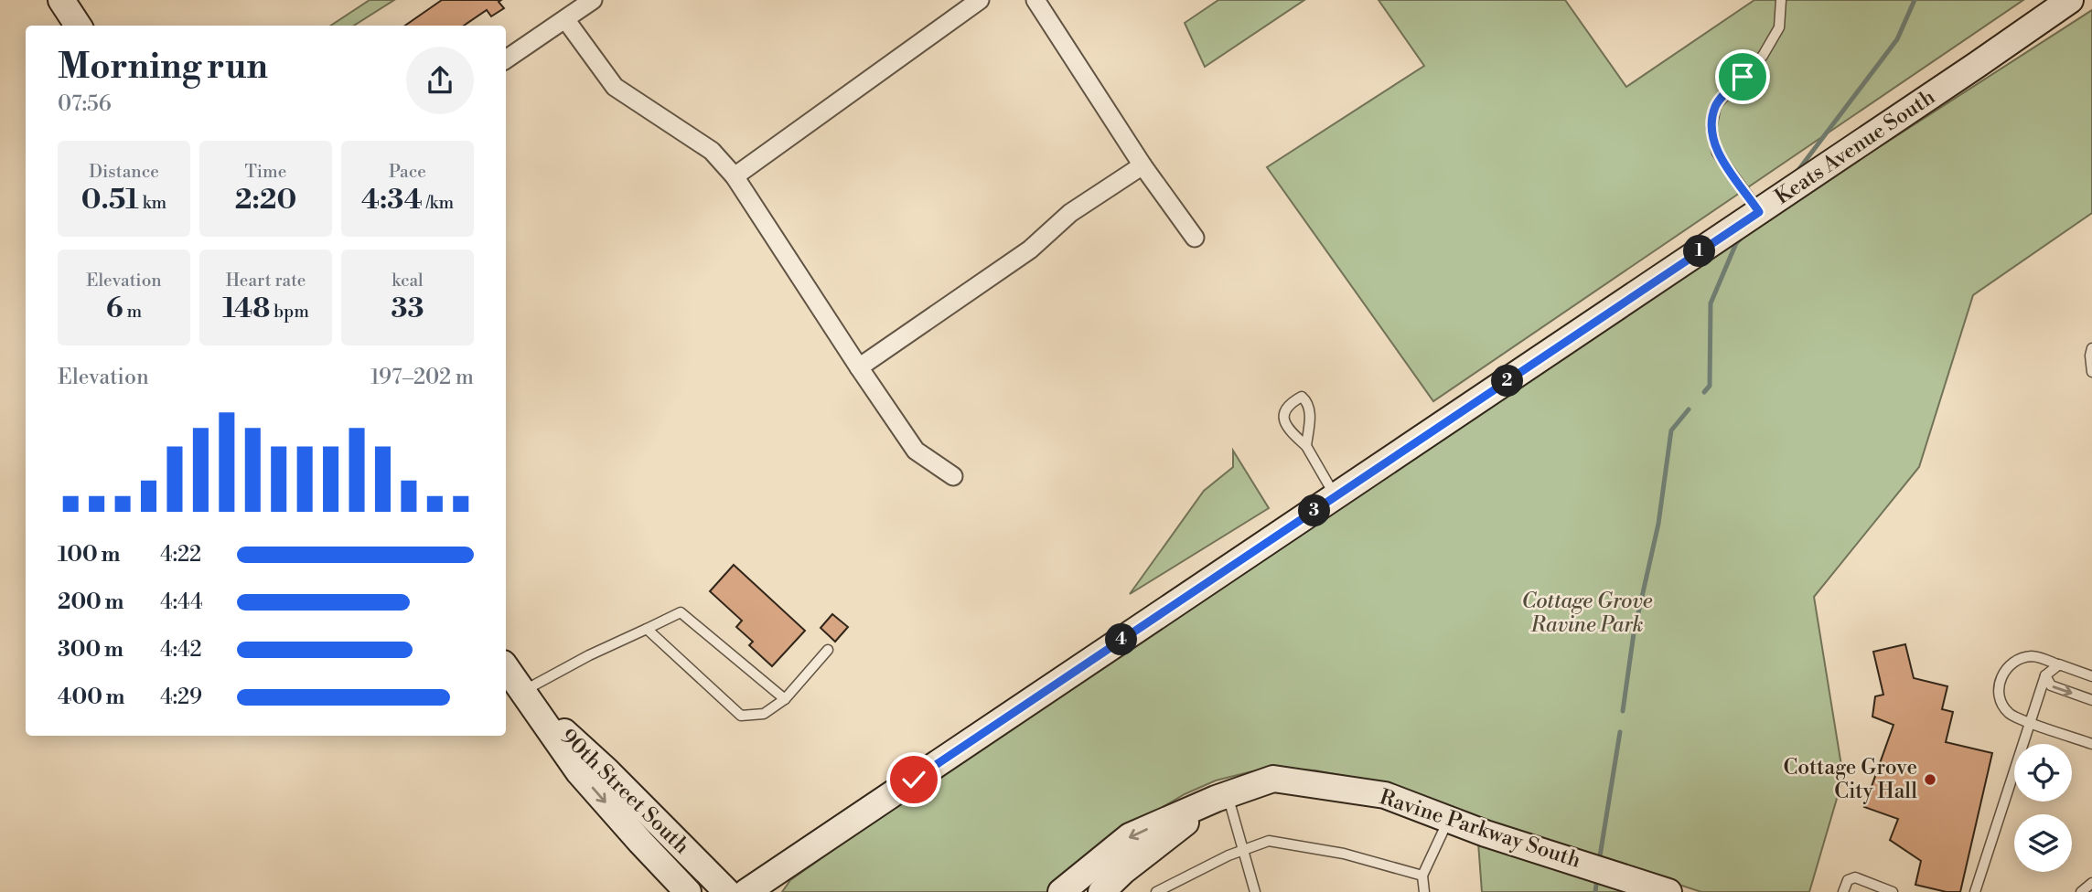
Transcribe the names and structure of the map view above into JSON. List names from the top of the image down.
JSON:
{
  "streets": {
    "main road": ["Keats Avenue South", "90th Street South", "Ravine Parkway South"]
  },
  "parks": ["Cottage Grove Ravine Park"],
  "places": ["Cottage Grove City Hall"],
  "page": {
    "heading": ["Morning run", "07:56"],
    "stats": [
      ["Distance", "0.51 km"],
      ["Time", "2:20"],
      ["Pace", "4:34 /km"],
      ["Elevation", "6 m"],
      ["Heart rate", "148 bpm"],
      ["kcal", "33"]
    ],
    "pins": [
      "1",
      "2",
      "3",
      "4"
    ],
    "chart": ["Elevation", "197–202 m"],
    "list": [
      {
        "name": "100 m",
        "note": "4:22"
      },
      {
        "name": "200 m",
        "note": "4:44"
      },
      {
        "name": "300 m",
        "note": "4:42"
      },
      {
        "name": "400 m",
        "note": "4:29"
      }
    ]
  }
}
